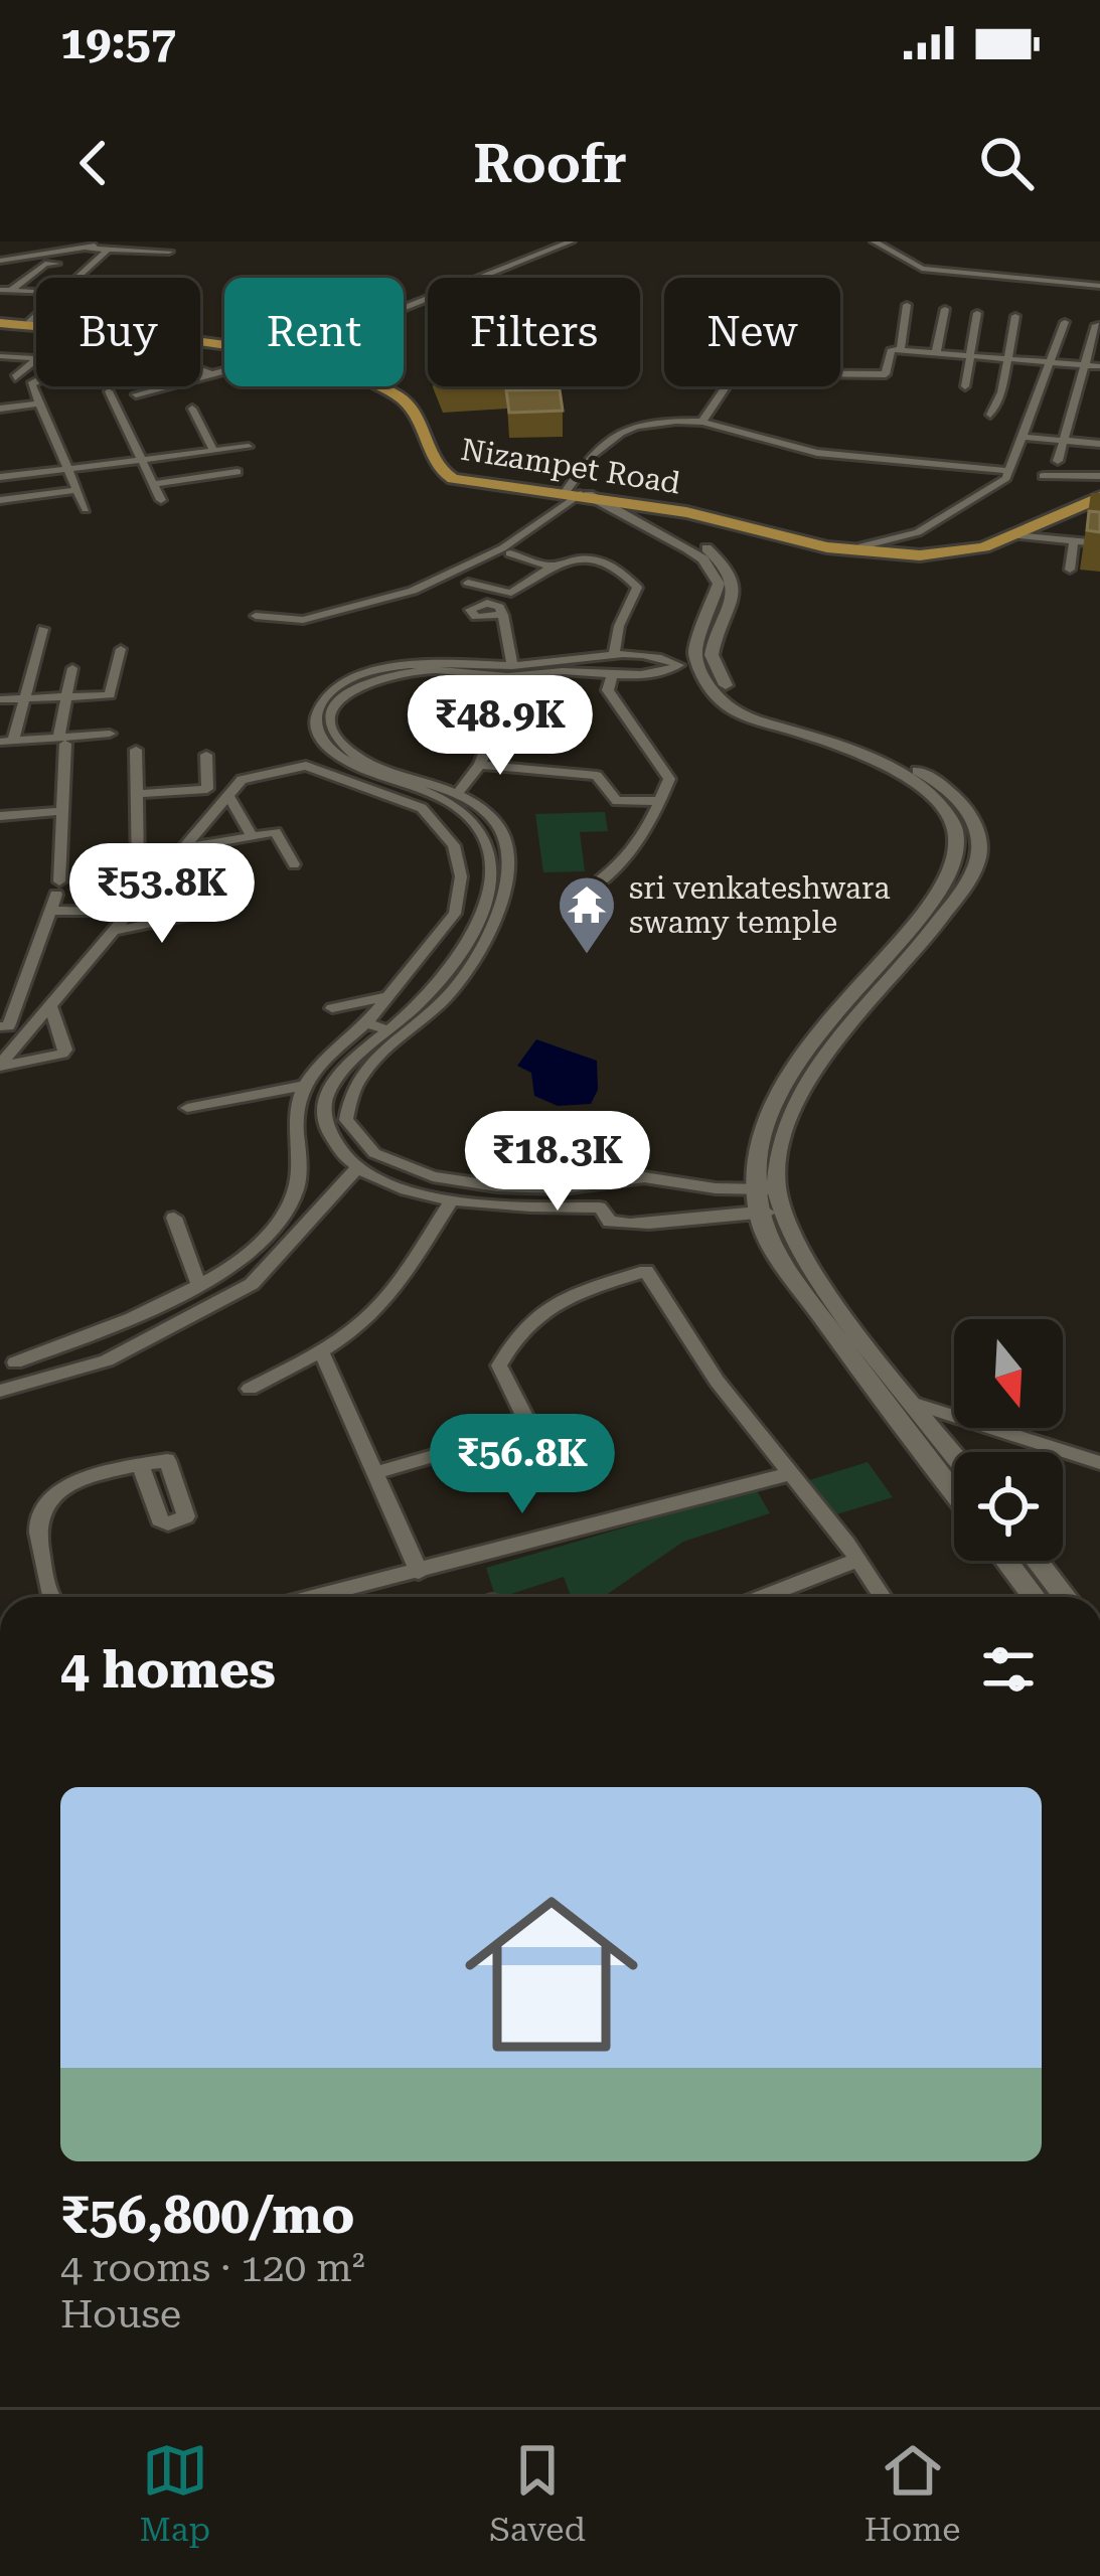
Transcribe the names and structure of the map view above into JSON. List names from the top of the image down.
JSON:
{
  "streets": {
    "main road": ["Nizampet Road"]
  },
  "places": {
    "temple": ["sri venkateshwara swamy temple"]
  },
  "north": "bottom",
  "page": {
    "status": "19:57",
    "header": "Roofr",
    "chip": [
      "Buy",
      "Rent",
      "Filters",
      "New"
    ],
    "price": [
      "₹48.9K",
      "₹53.8K",
      "₹18.3K",
      "₹56.8K"
    ],
    "heading": "4 homes",
    "list": [
      {
        "name": "₹56,800/mo",
        "note": "4 rooms · 120 m² · House"
      }
    ],
    "tabs": ["Map", "Saved", "Home"]
  }
}
